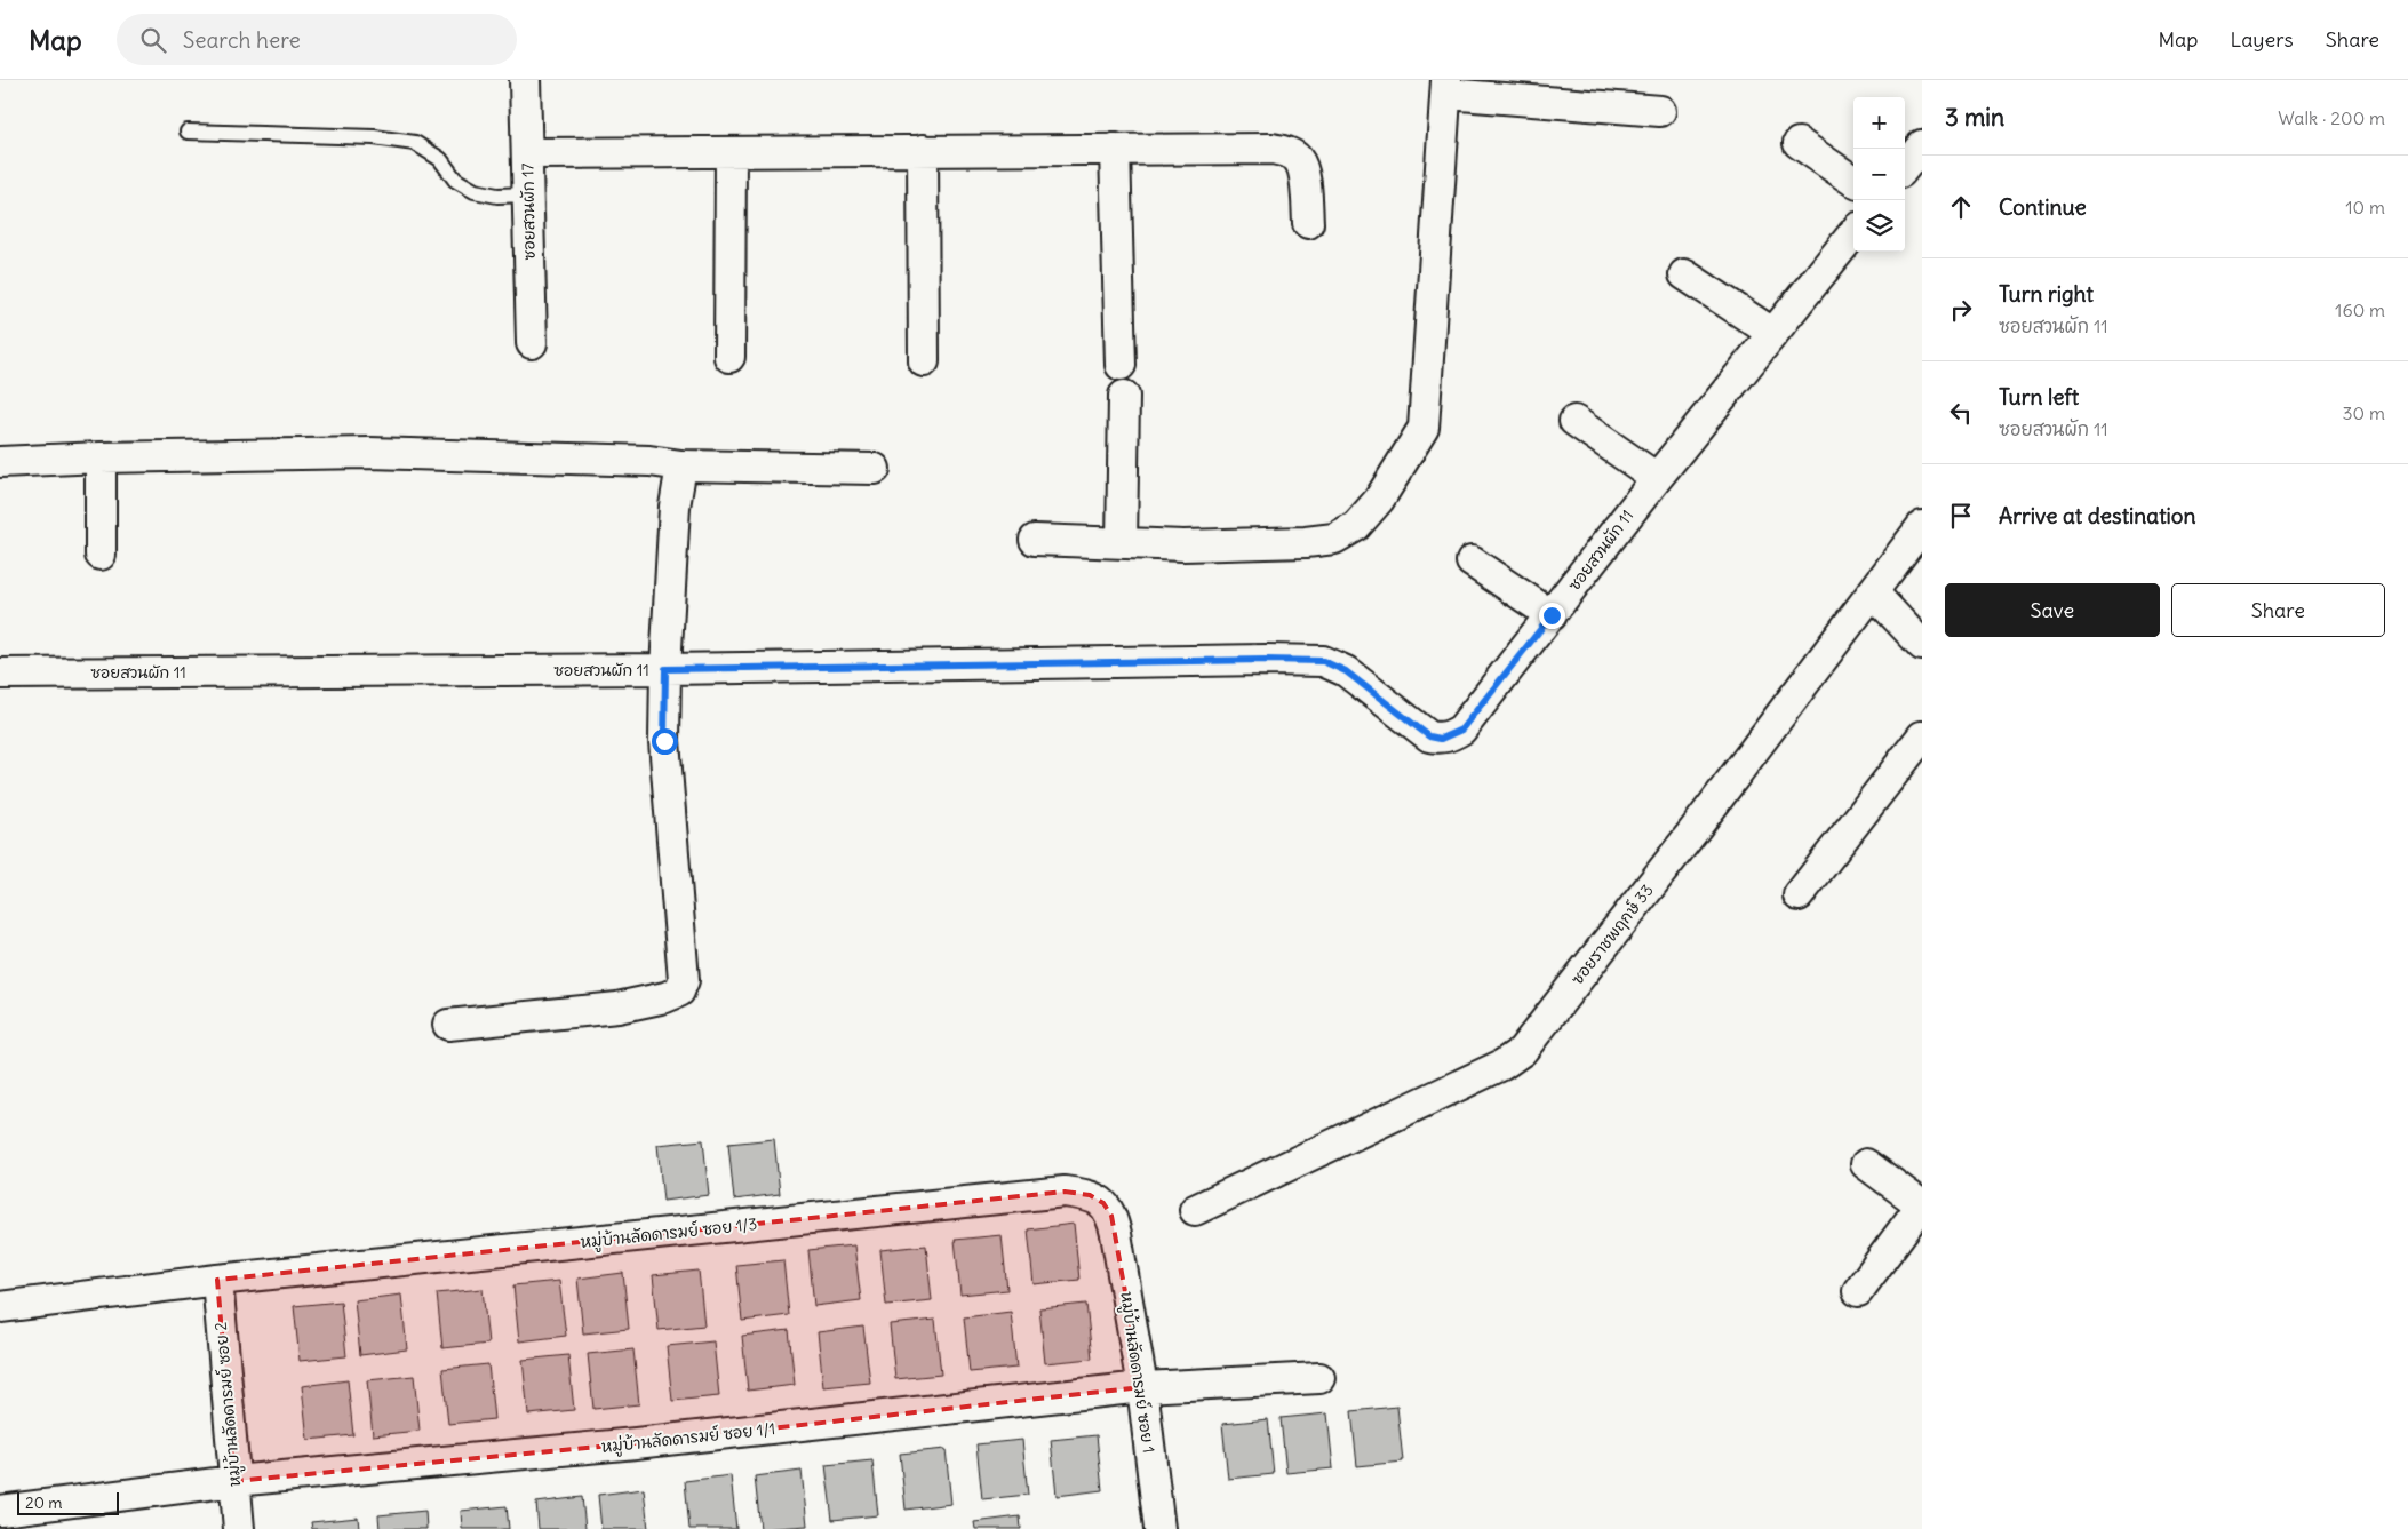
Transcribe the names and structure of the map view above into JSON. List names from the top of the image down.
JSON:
{
  "streets": {
    "street": [
      "ซอยสวนผัก 17",
      "ซอยสวนผัก 11",
      "ซอยราชพฤกษ์ 33",
      "หมู่บ้านลัดดารมย์ ซอย 1/3",
      "หมู่บ้านลัดดารมย์ ซอย 1",
      "หมู่บ้านลัดดารมย์ ซอย 2",
      "หมู่บ้านลัดดารมย์ ซอย 1/1"
    ]
  },
  "crossings": [
    ["หมู่บ้านลัดดารมย์ ซอย 1/3", "หมู่บ้านลัดดารมย์ ซอย 1"],
    ["หมู่บ้านลัดดารมย์ ซอย 1/3", "หมู่บ้านลัดดารมย์ ซอย 2"],
    ["หมู่บ้านลัดดารมย์ ซอย 1", "หมู่บ้านลัดดารมย์ ซอย 1/1"],
    ["หมู่บ้านลัดดารมย์ ซอย 2", "หมู่บ้านลัดดารมย์ ซอย 1/1"]
  ],
  "scale_bar": "20 m",
  "page": {
    "header": "Map",
    "search": "Search here",
    "nav": ["Map", "Layers", "Share"],
    "heading": ["3 min", "Walk · 200 m"],
    "map_buttons": ["+", "−"],
    "list": [
      ["Continue", "10 m"],
      ["Turn right", "ซอยสวนผัก 11", "160 m"],
      ["Turn left", "ซอยสวนผัก 11", "30 m"],
      "Arrive at destination"
    ],
    "buttons": ["Save", "Share"],
    "scale": "20 m"
  }
}
